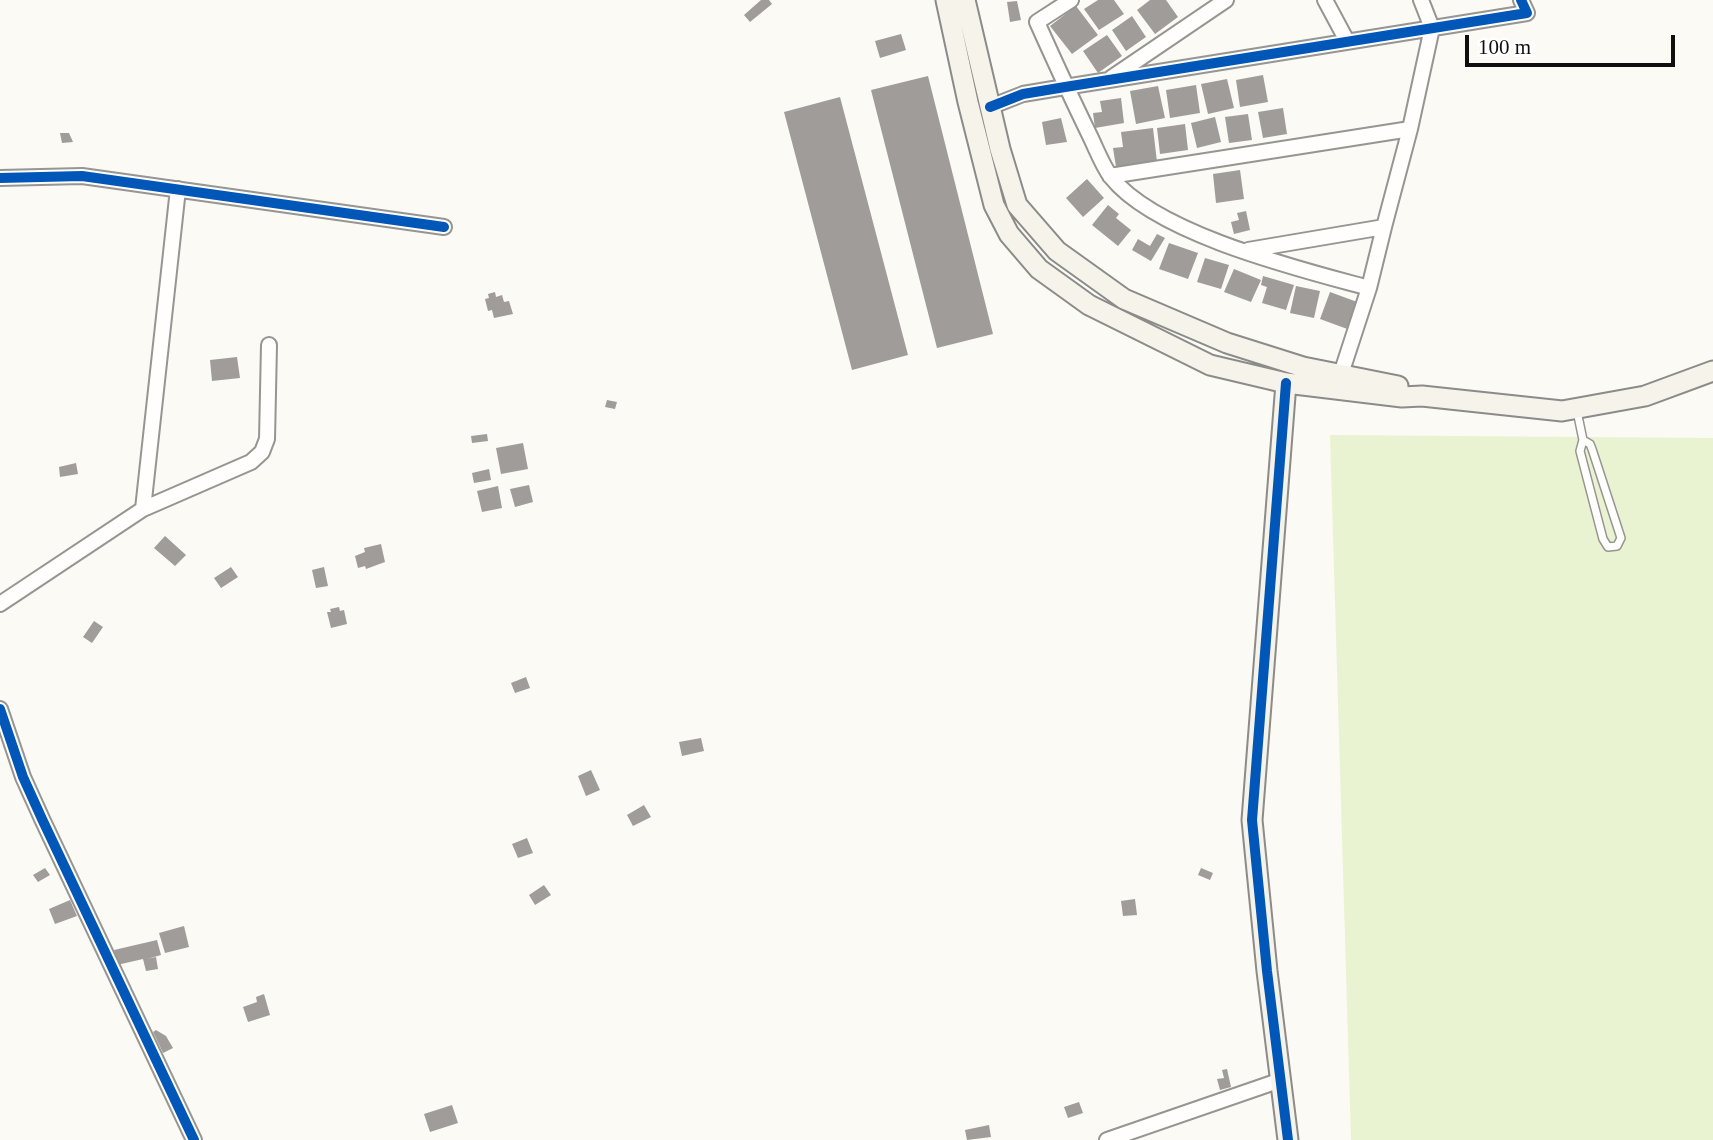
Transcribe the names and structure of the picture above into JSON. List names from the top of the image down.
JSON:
{
  "scale_bar": "100 m"
}
